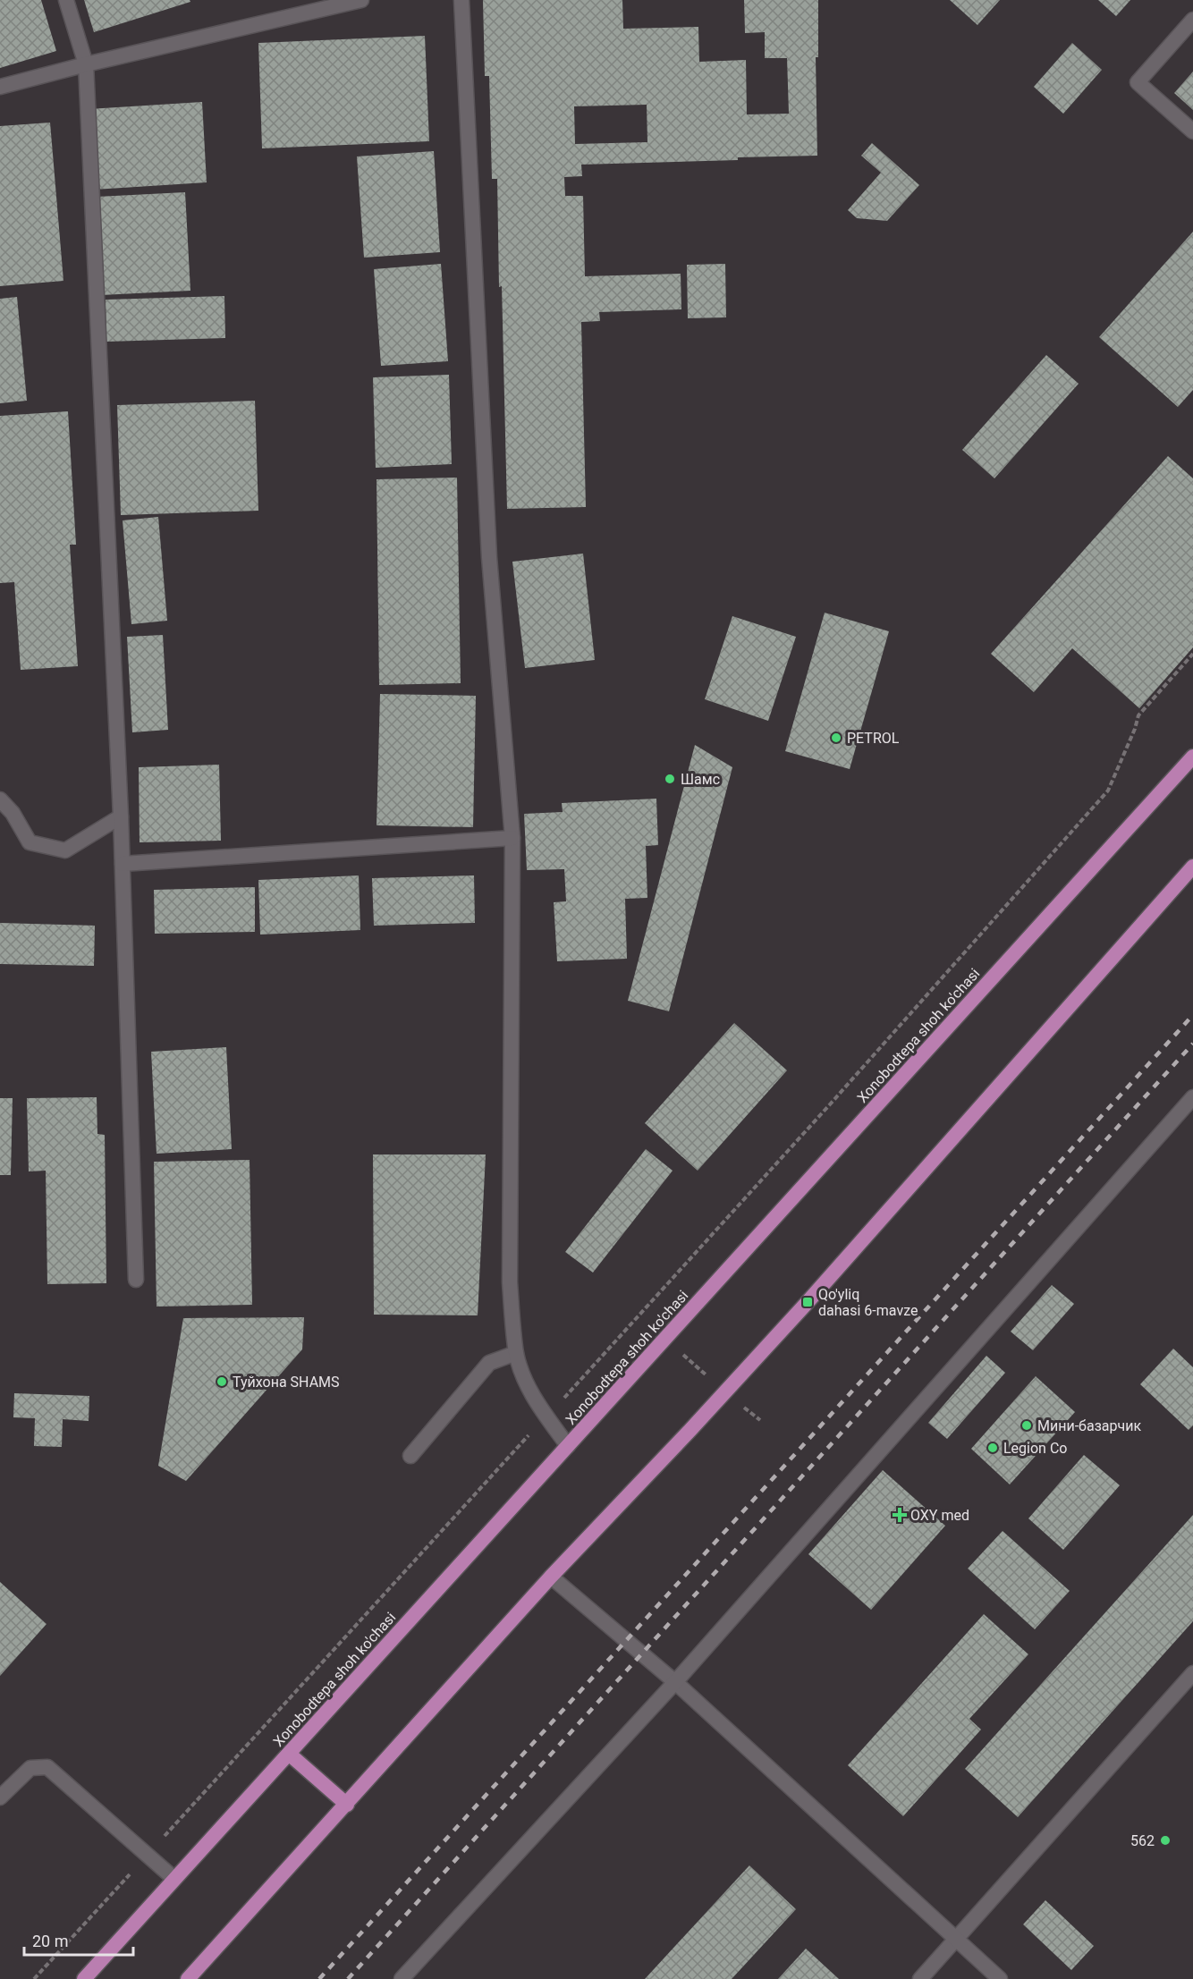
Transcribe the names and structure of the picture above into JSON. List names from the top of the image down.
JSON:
{
  "streets": {
    "highway": ["Xonobodtepa shoh ko'chasi"]
  },
  "places": {
    "other": [
      "PETROL",
      "Шамс",
      "Туйхона SHAMS",
      "Мини-базарчик",
      "Legion Co",
      "562"
    ],
    "transit": ["Qo'yliq dahasi 6-mavze"],
    "health": ["OXY med"]
  },
  "scale_bar": "20 m"
}
